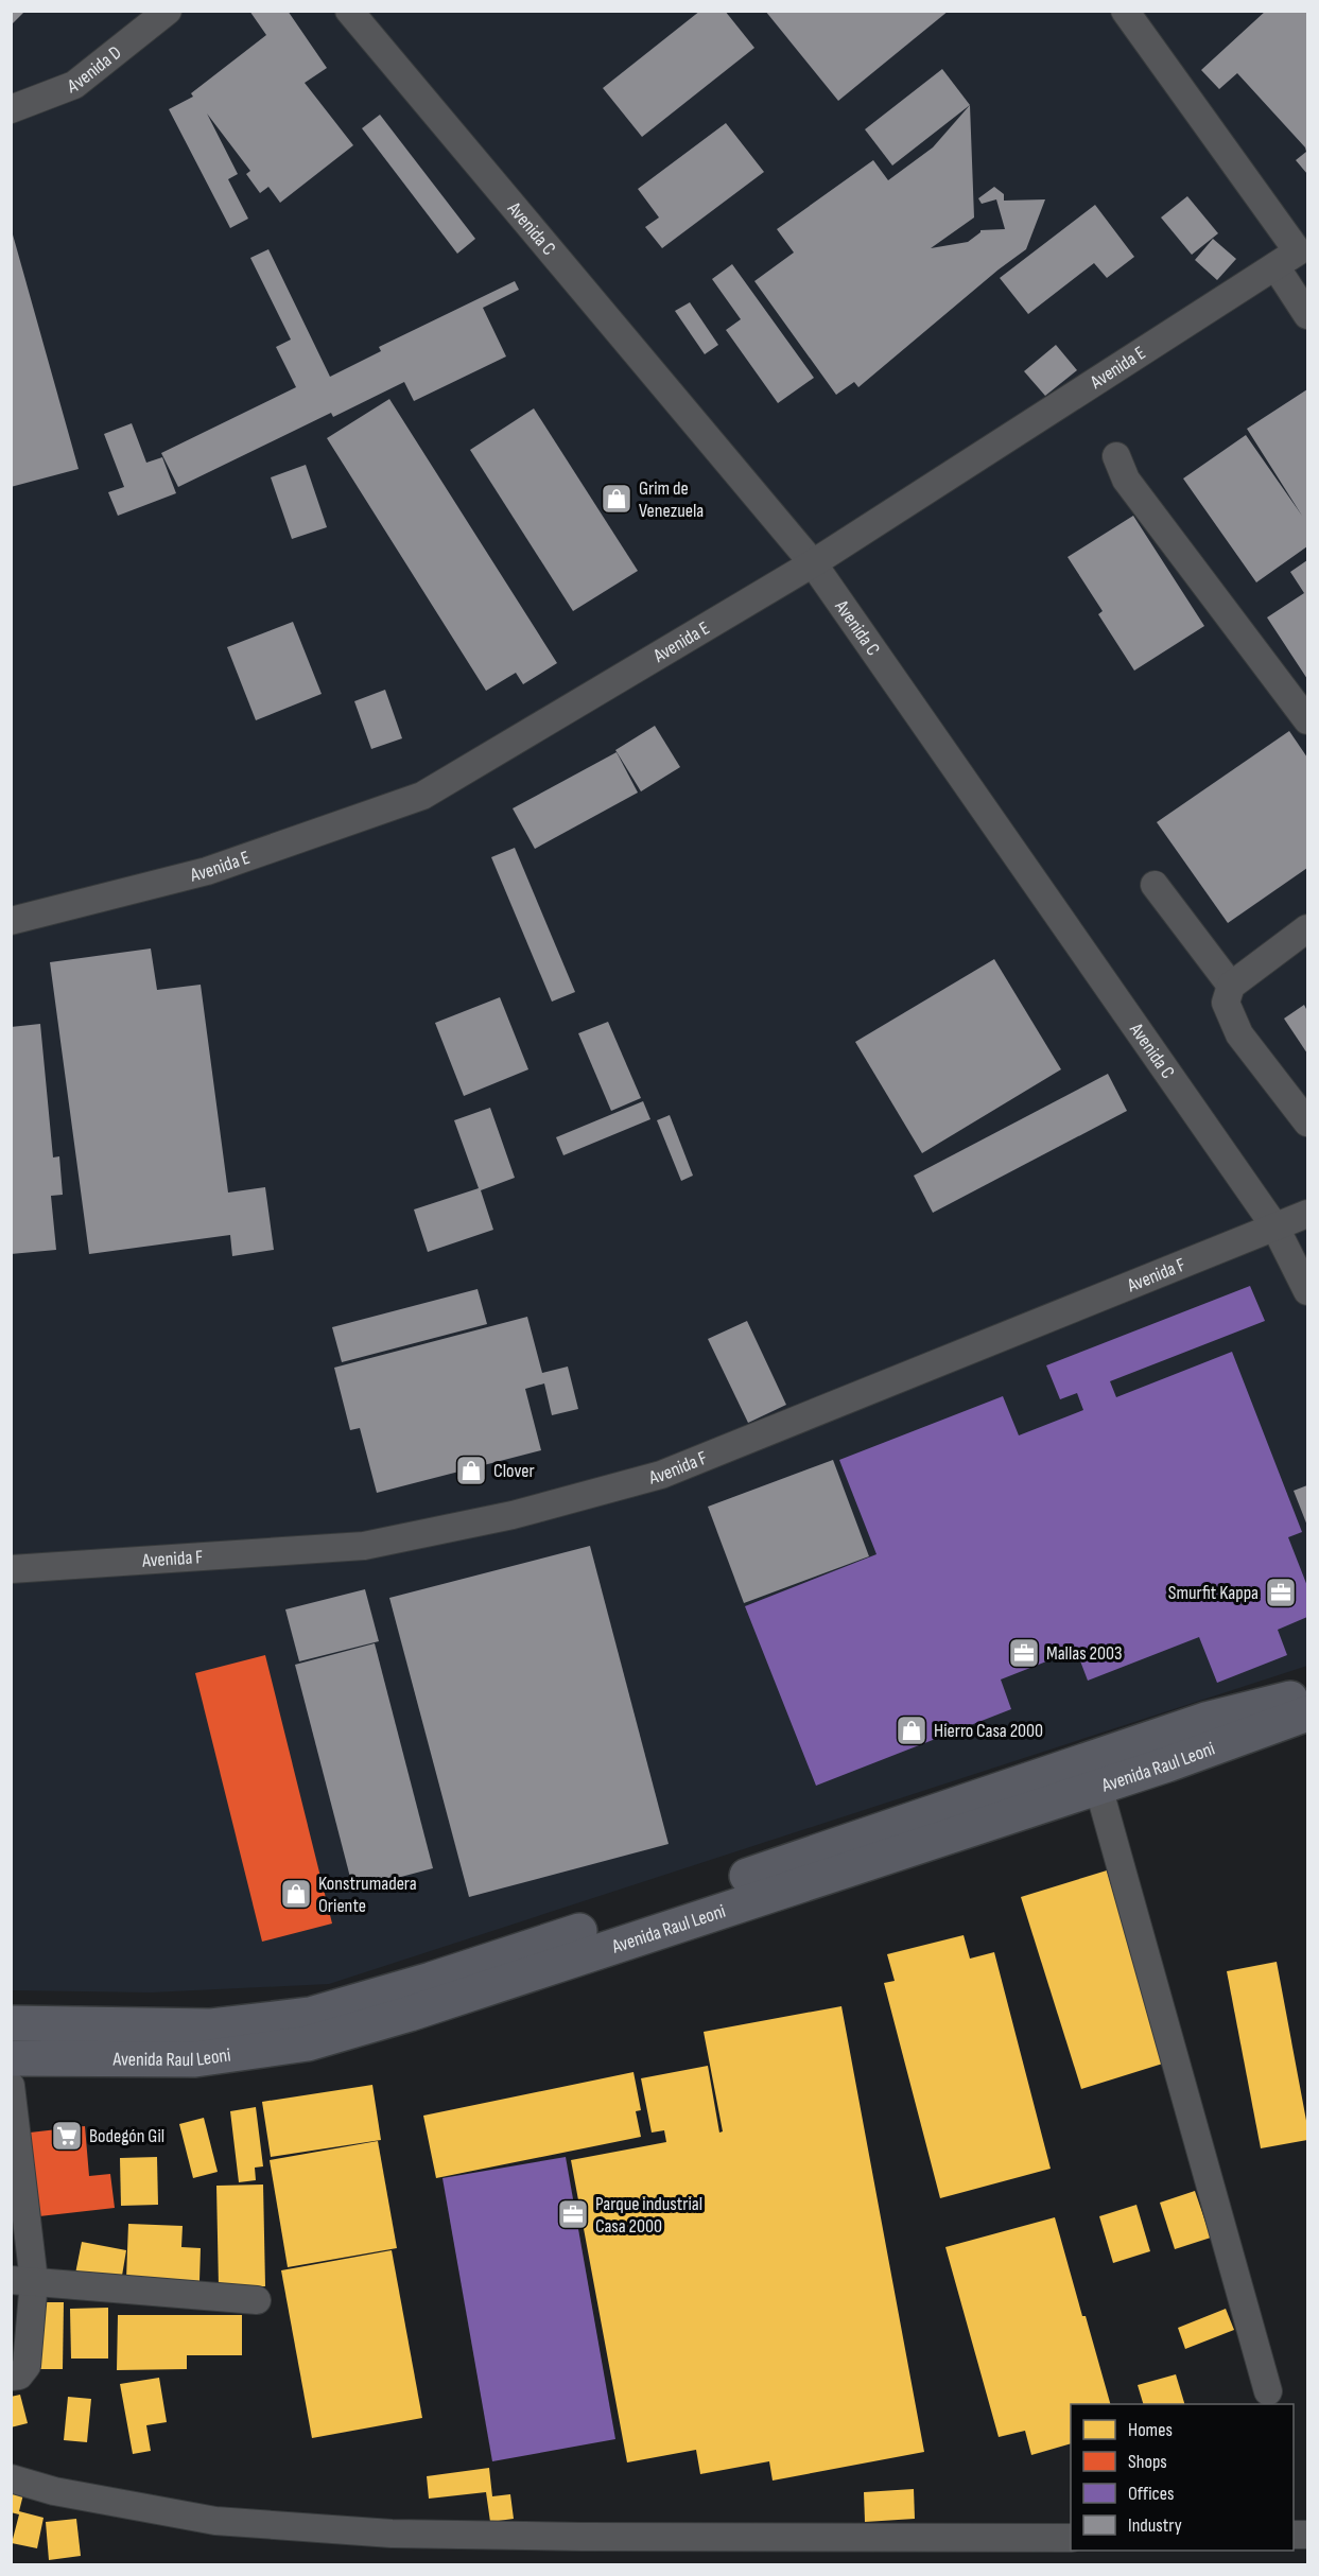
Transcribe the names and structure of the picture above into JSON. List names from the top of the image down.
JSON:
{
  "streets": {
    "main road": ["Avenida Raul Leoni"],
    "street": [
      "Avenida D",
      "Avenida C",
      "Avenida E",
      "Avenida F"
    ]
  },
  "crossings": [
    ["Avenida C", "Avenida E"],
    ["Avenida C", "Avenida F"]
  ],
  "places": {
    "shop": [
      "Grim de Venezuela",
      "Clover",
      "Hierro Casa 2000",
      "Konstrumadera Oriente"
    ],
    "office": ["Smurfit Kappa", "Mallas 2003", "Parque industrial Casa 2000"],
    "supermarket": ["Bodegón Gil"]
  },
  "legend": [
    "Homes",
    "Shops",
    "Offices",
    "Industry"
  ]
}
